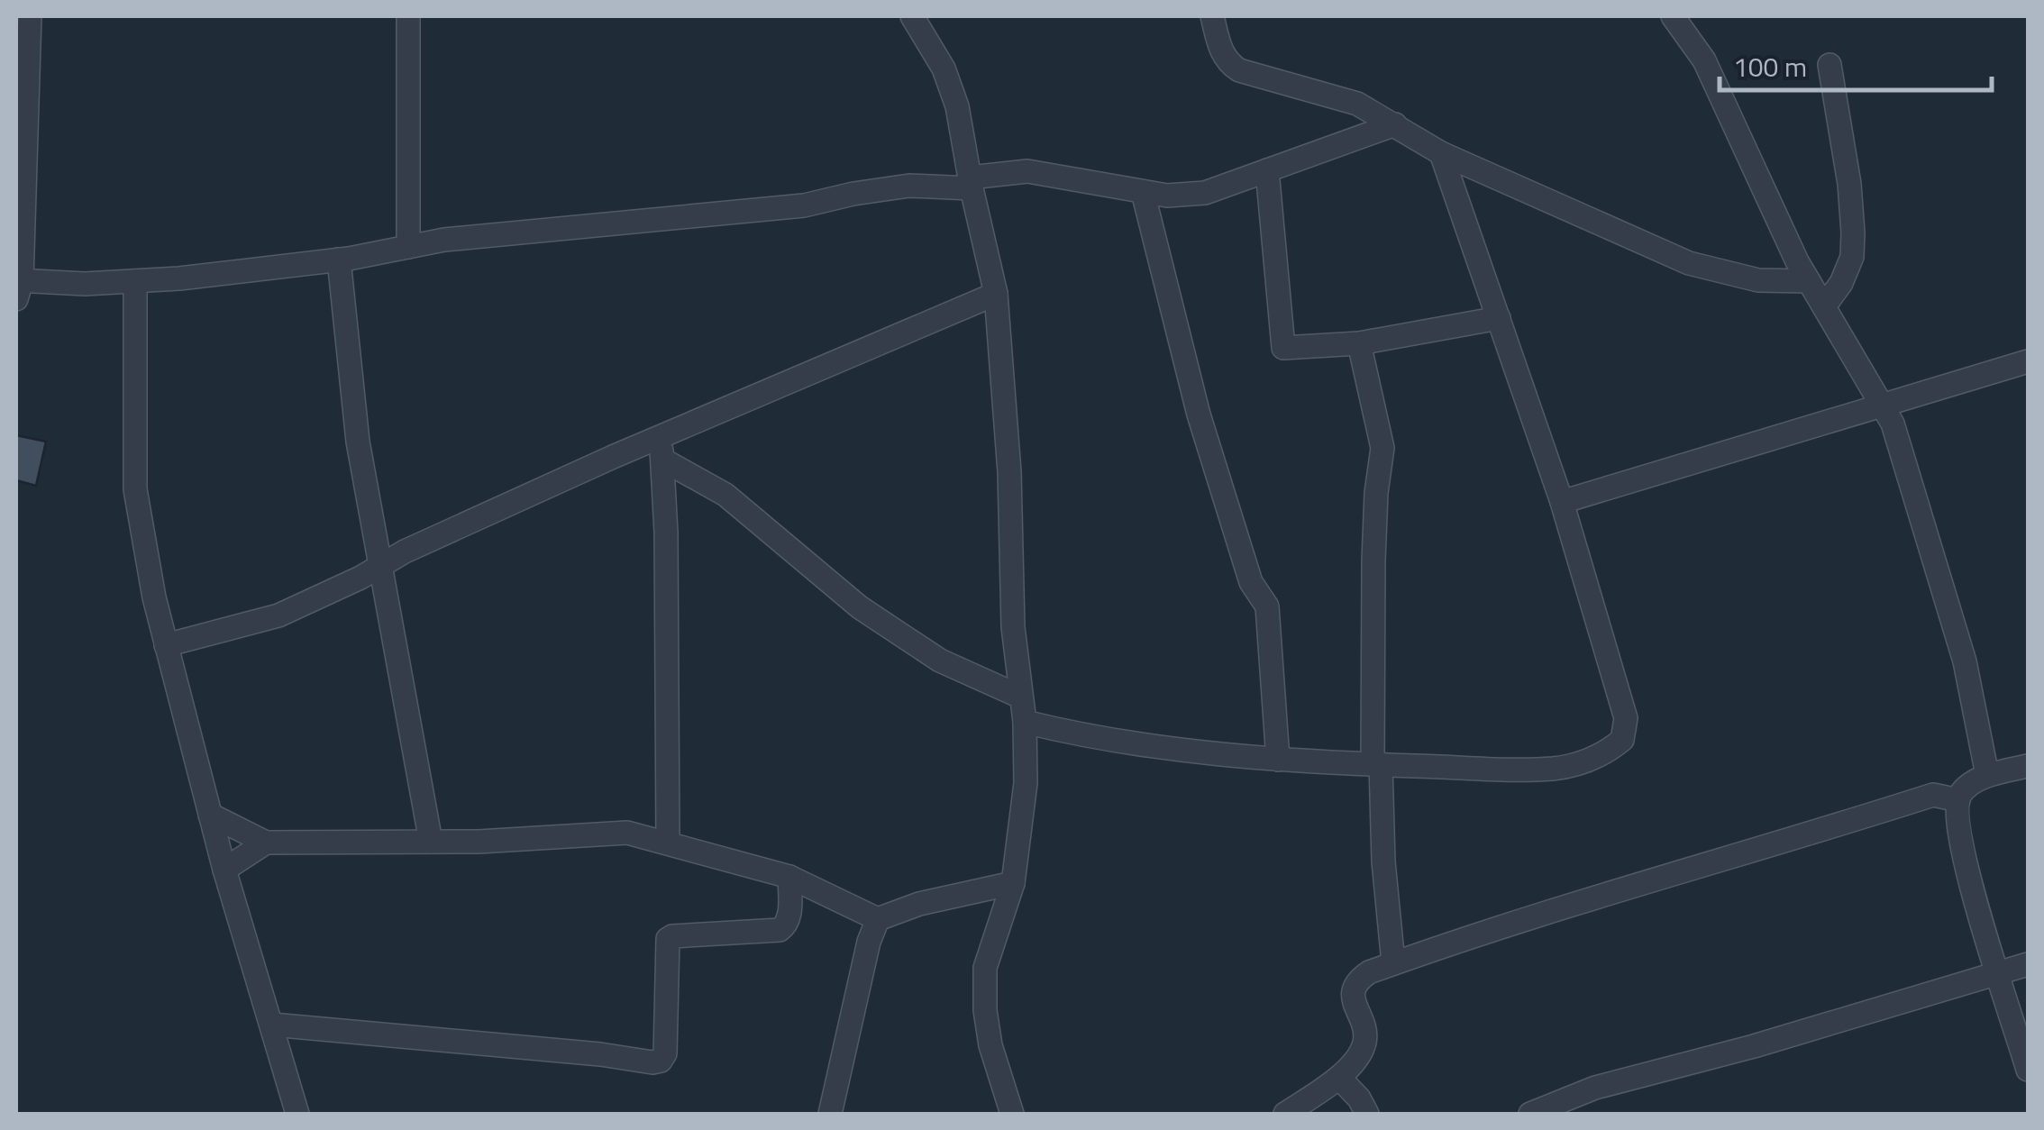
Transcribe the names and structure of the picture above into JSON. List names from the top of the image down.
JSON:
{
  "scale_bar": "100 m"
}
